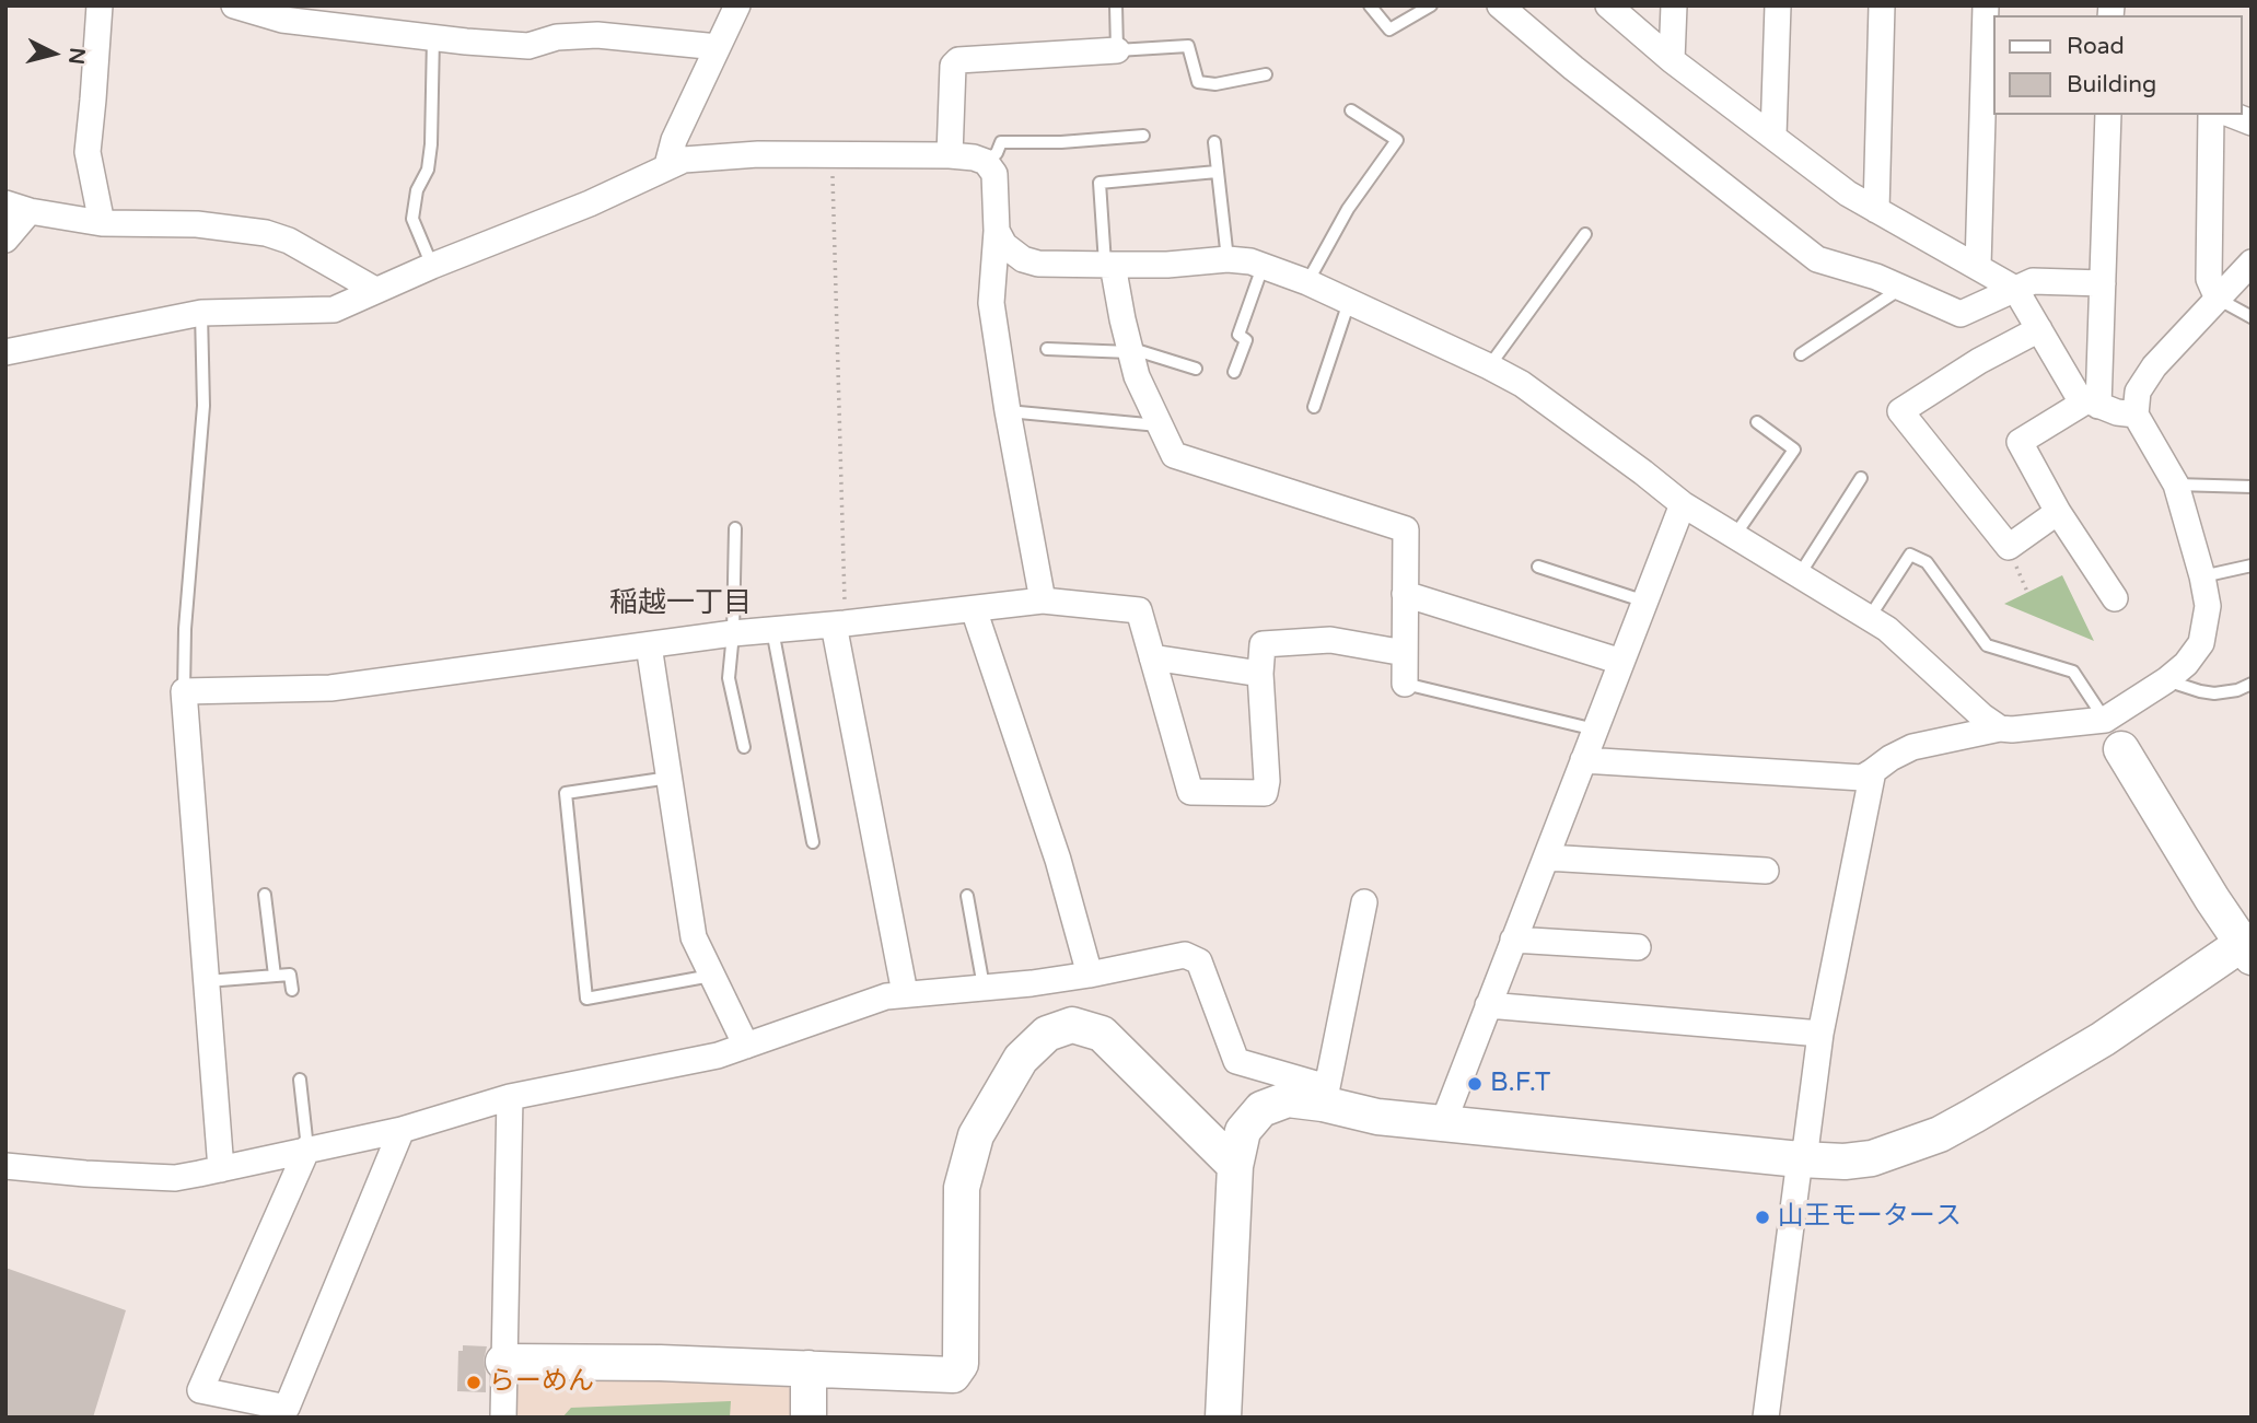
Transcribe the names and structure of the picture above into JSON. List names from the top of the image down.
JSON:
{
  "districts": ["稲越一丁目"],
  "places": ["B.F.T", "山王モータース", "らーめん"],
  "legend": ["Road", "Building"],
  "north": "right"
}
